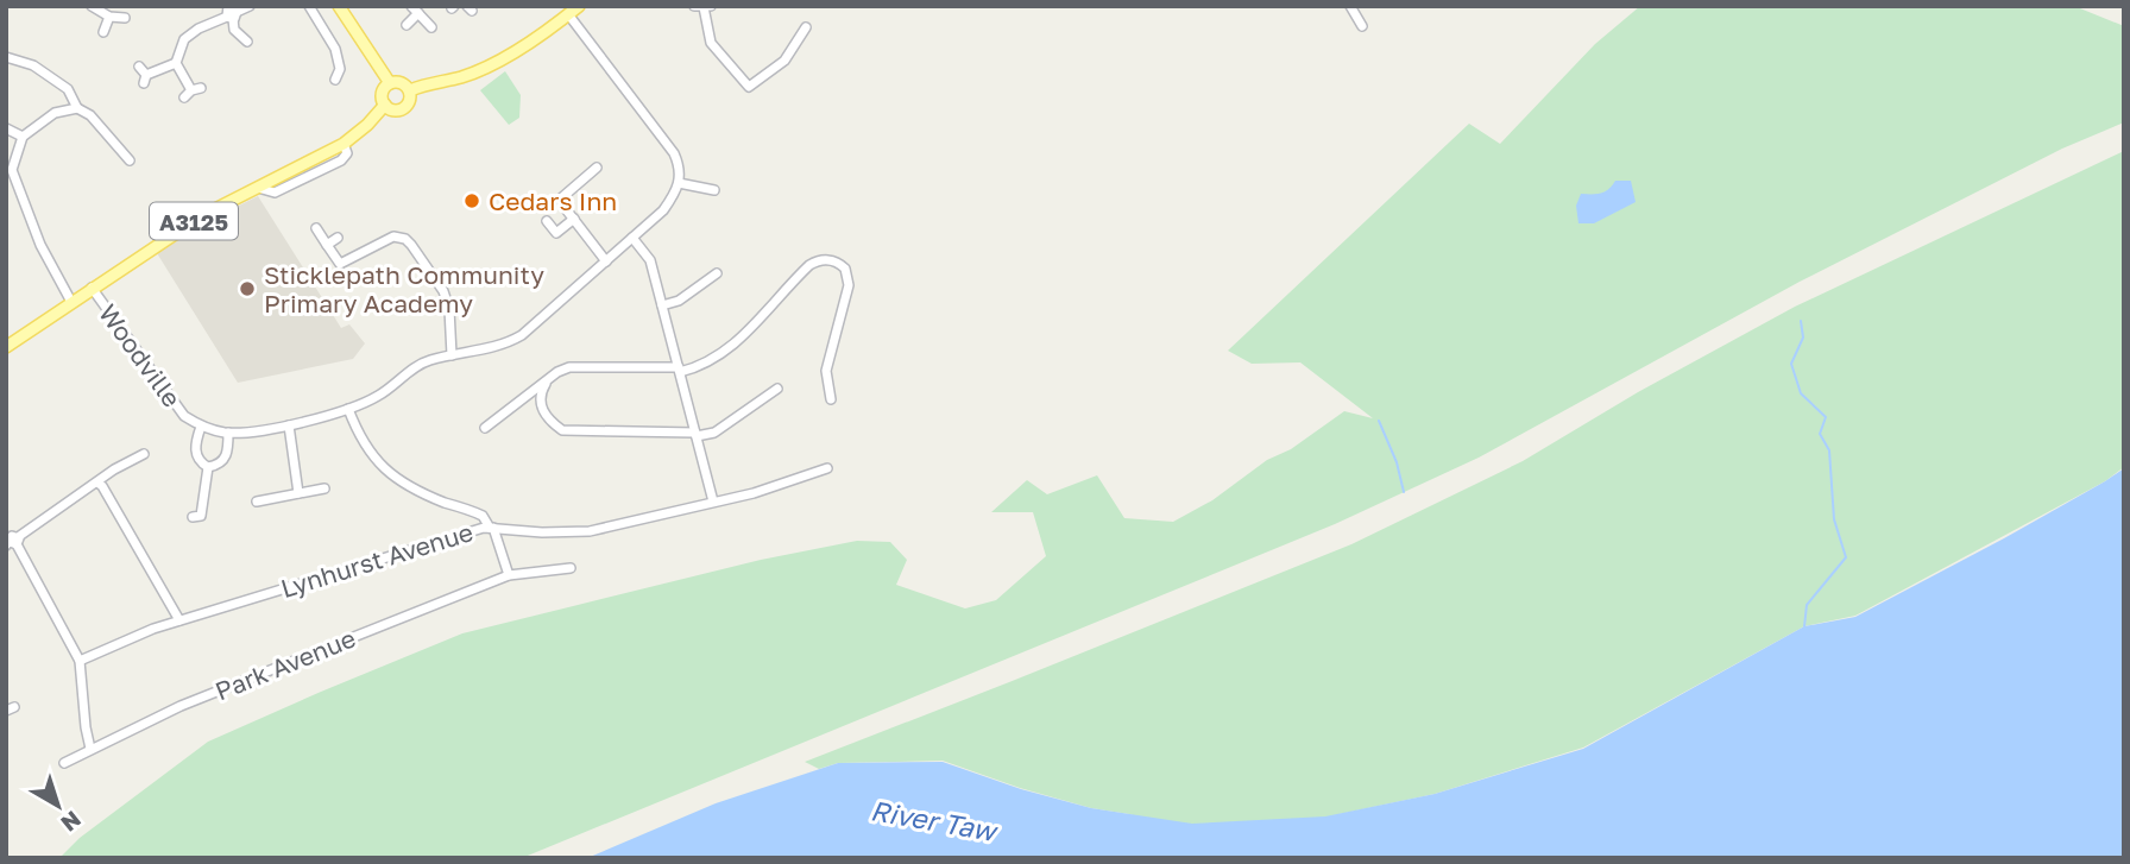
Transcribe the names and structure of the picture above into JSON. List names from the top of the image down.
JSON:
{
  "streets": {
    "main road": ["A3125"],
    "street": ["Woodville", "Lynhurst Avenue", "Park Avenue"]
  },
  "crossings": [
    ["A3125", "Woodville"]
  ],
  "water": ["River Taw"],
  "places": ["Cedars Inn", "Sticklepath Community Primary Academy"],
  "north": "bottom right"
}
